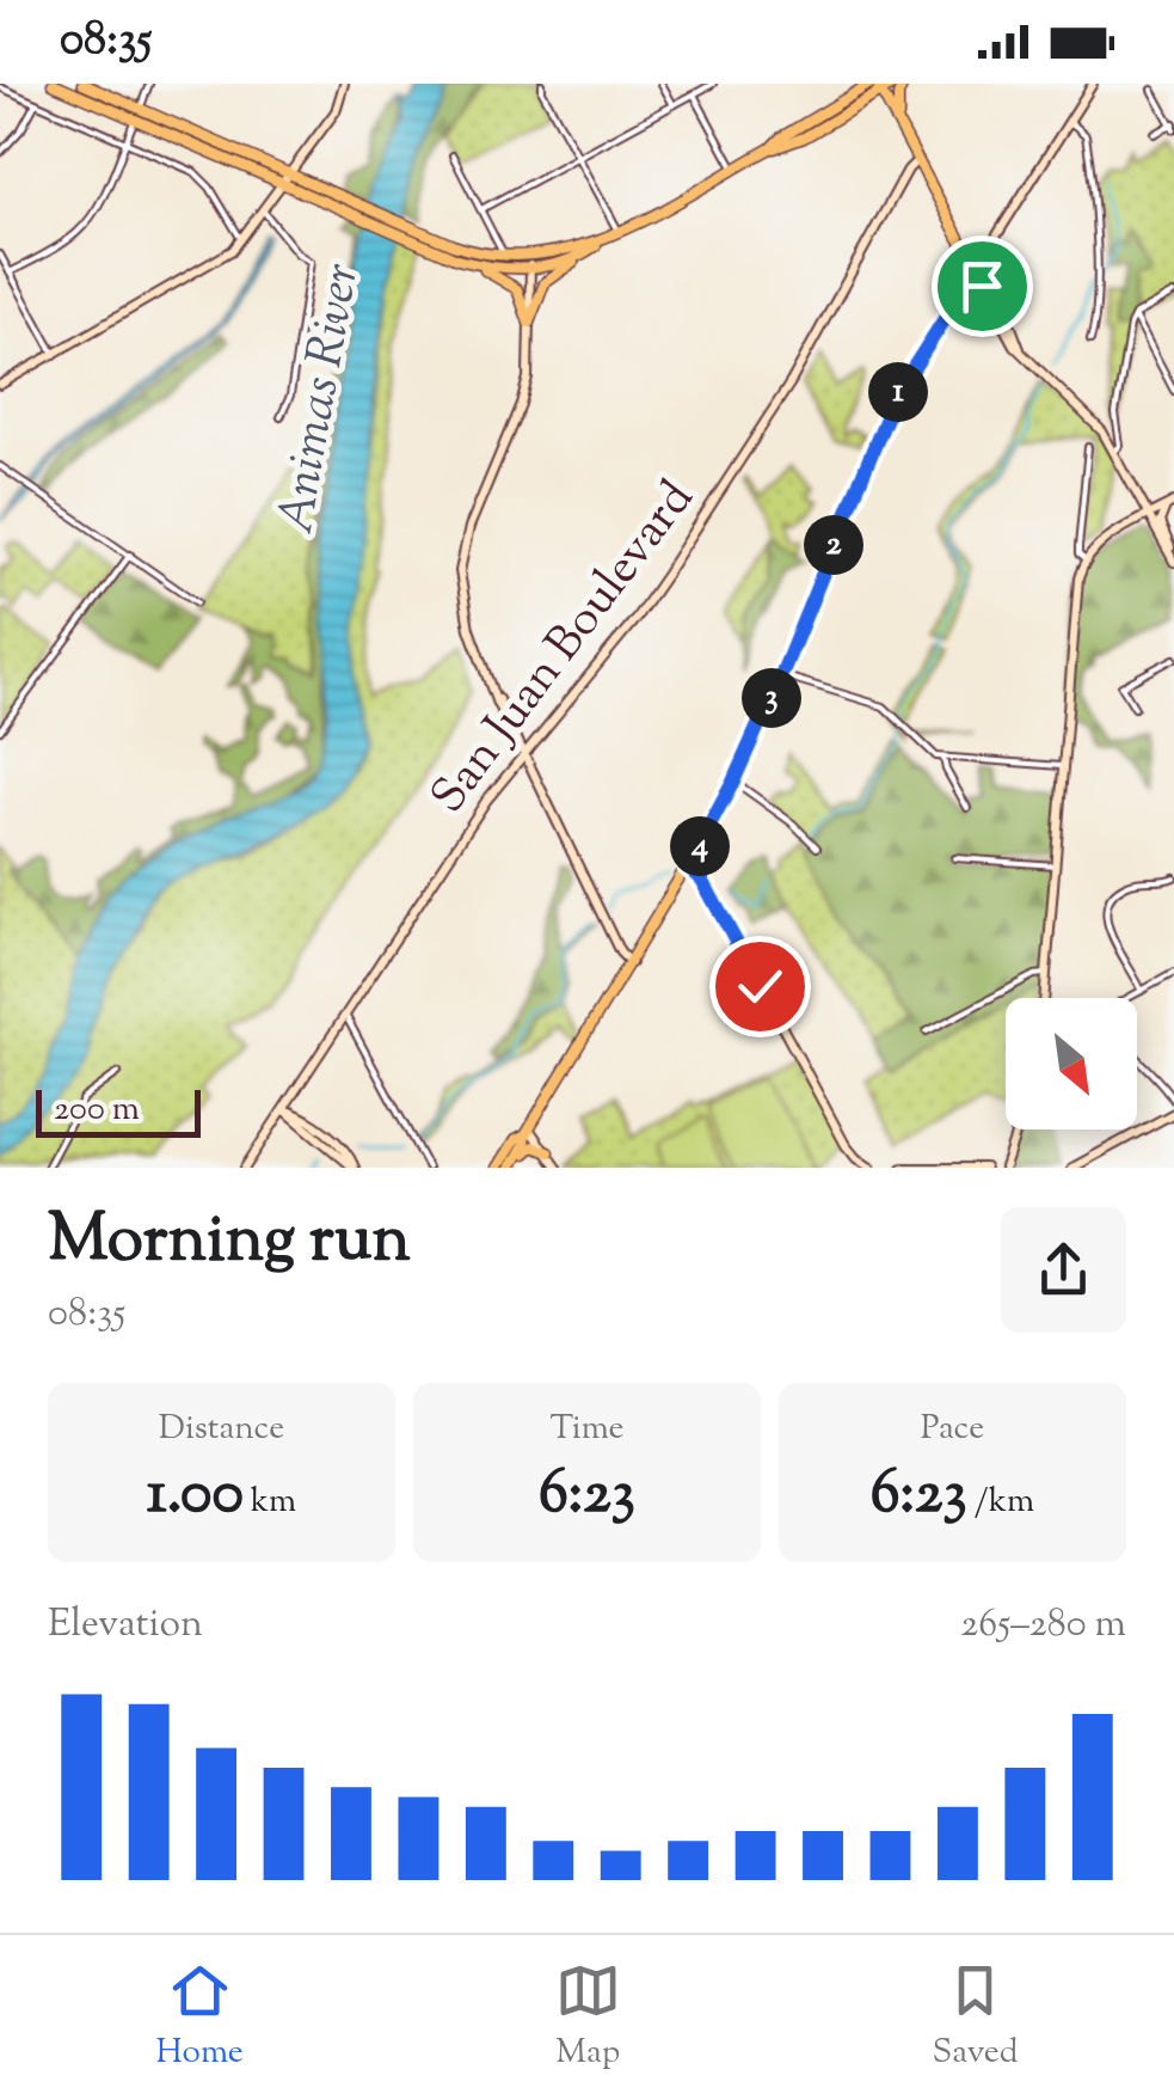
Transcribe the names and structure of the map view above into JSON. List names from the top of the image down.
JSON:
{
  "streets": {
    "main road": ["San Juan Boulevard"]
  },
  "water": ["Animas River"],
  "scale_bar": "200 m",
  "north": "bottom right",
  "page": {
    "status": "08:35",
    "pins": [
      "1",
      "2",
      "3",
      "4"
    ],
    "scale": "200 m",
    "heading": ["Morning run", "08:35"],
    "stats": [
      ["Distance", "1.00 km"],
      ["Time", "6:23"],
      ["Pace", "6:23 /km"]
    ],
    "chart": ["Elevation", "265–280 m"],
    "tabs": ["Home", "Map", "Saved"]
  }
}
